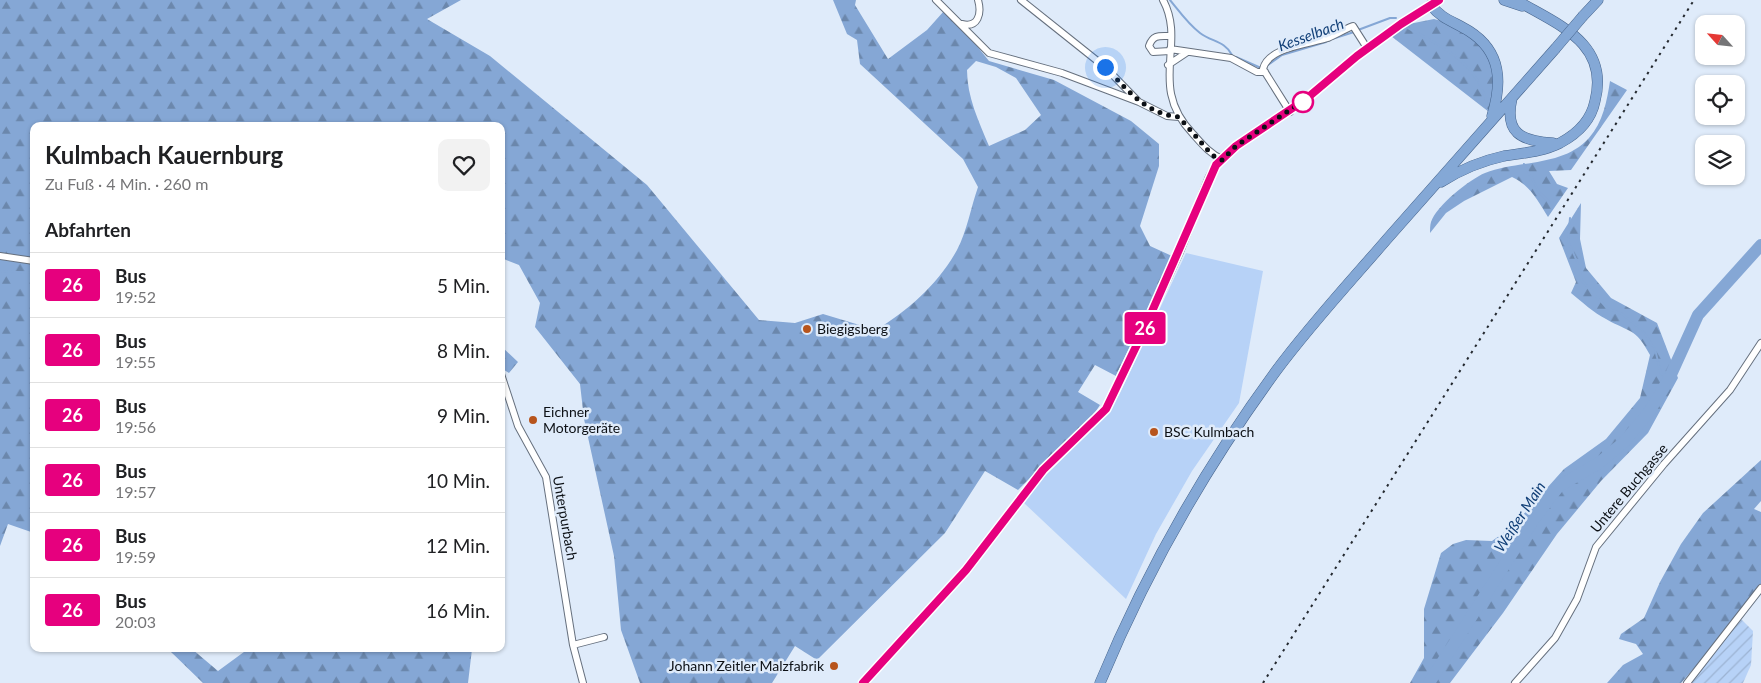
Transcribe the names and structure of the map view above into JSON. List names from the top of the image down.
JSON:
{
  "streets": {
    "street": ["Untere Buchgasse", "Unterpurbach"]
  },
  "water": ["Kesselbach", "Weißer Main"],
  "places": [
    "Biegigsberg",
    "Eichner Motorgeräte",
    "BSC Kulmbach",
    "Johann Zeitler Malzfabrik"
  ],
  "lines": ["bus line 26"],
  "north": "top left",
  "page": {
    "on_map": "26",
    "heading": [
      ["Kulmbach Kauernburg", "Zu Fuß · 4 Min. · 260 m"],
      "Abfahrten"
    ],
    "list": [
      {
        "mark": "26",
        "name": "Bus",
        "note": "19:52",
        "value": "5 Min."
      },
      {
        "mark": "26",
        "name": "Bus",
        "note": "19:55",
        "value": "8 Min."
      },
      {
        "mark": "26",
        "name": "Bus",
        "note": "19:56",
        "value": "9 Min."
      },
      {
        "mark": "26",
        "name": "Bus",
        "note": "19:57",
        "value": "10 Min."
      },
      {
        "mark": "26",
        "name": "Bus",
        "note": "19:59",
        "value": "12 Min."
      },
      {
        "mark": "26",
        "name": "Bus",
        "note": "20:03",
        "value": "16 Min."
      }
    ]
  }
}
